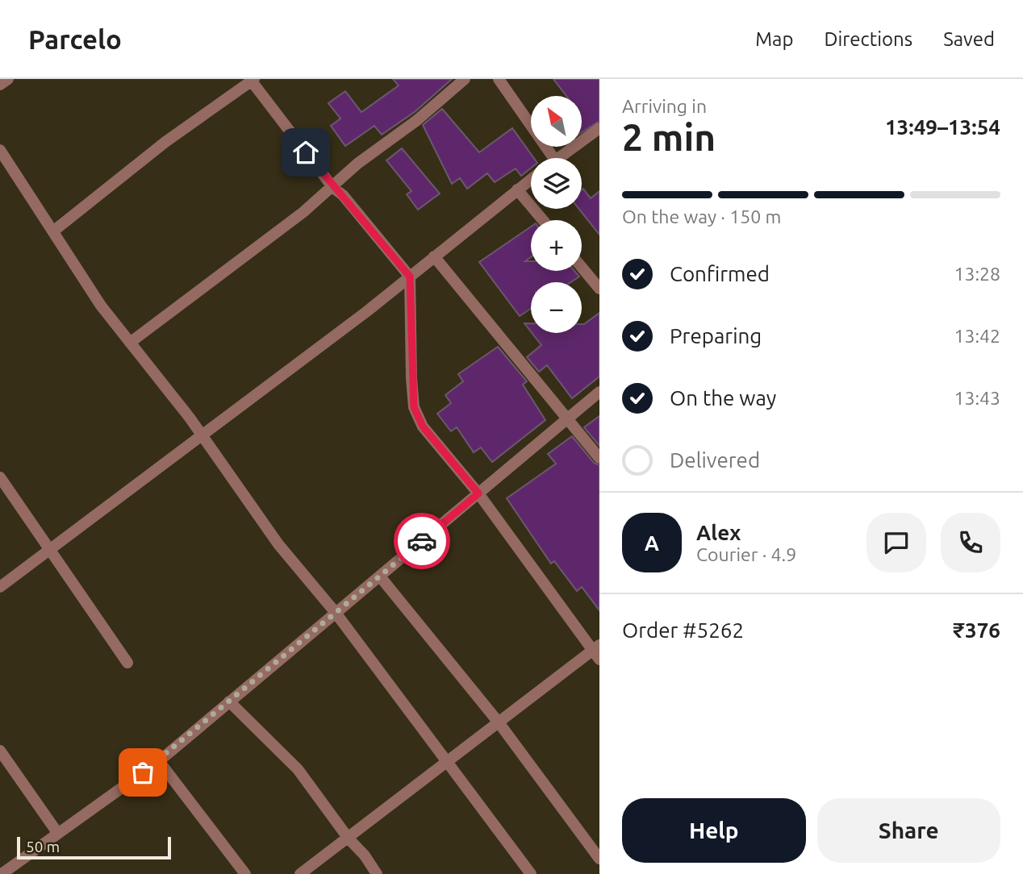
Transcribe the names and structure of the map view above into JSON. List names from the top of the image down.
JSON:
{
  "scale_bar": "50 m",
  "north": "top left",
  "page": {
    "header": "Parcelo",
    "nav": ["Map", "Directions", "Saved"],
    "heading": ["2 min", "Arriving in", "13:49–13:54"],
    "panel": [
      "Alex",
      "Courier · 4.9",
      "Order #5262",
      "₹376"
    ],
    "map_buttons": ["+", "−"],
    "bar": "On the way · 150 m",
    "list": [
      ["Confirmed", "13:28"],
      ["Preparing", "13:42"],
      ["On the way", "13:43"],
      "Delivered"
    ],
    "round": "A",
    "buttons": ["Help", "Share"],
    "scale": "50 m"
  }
}
